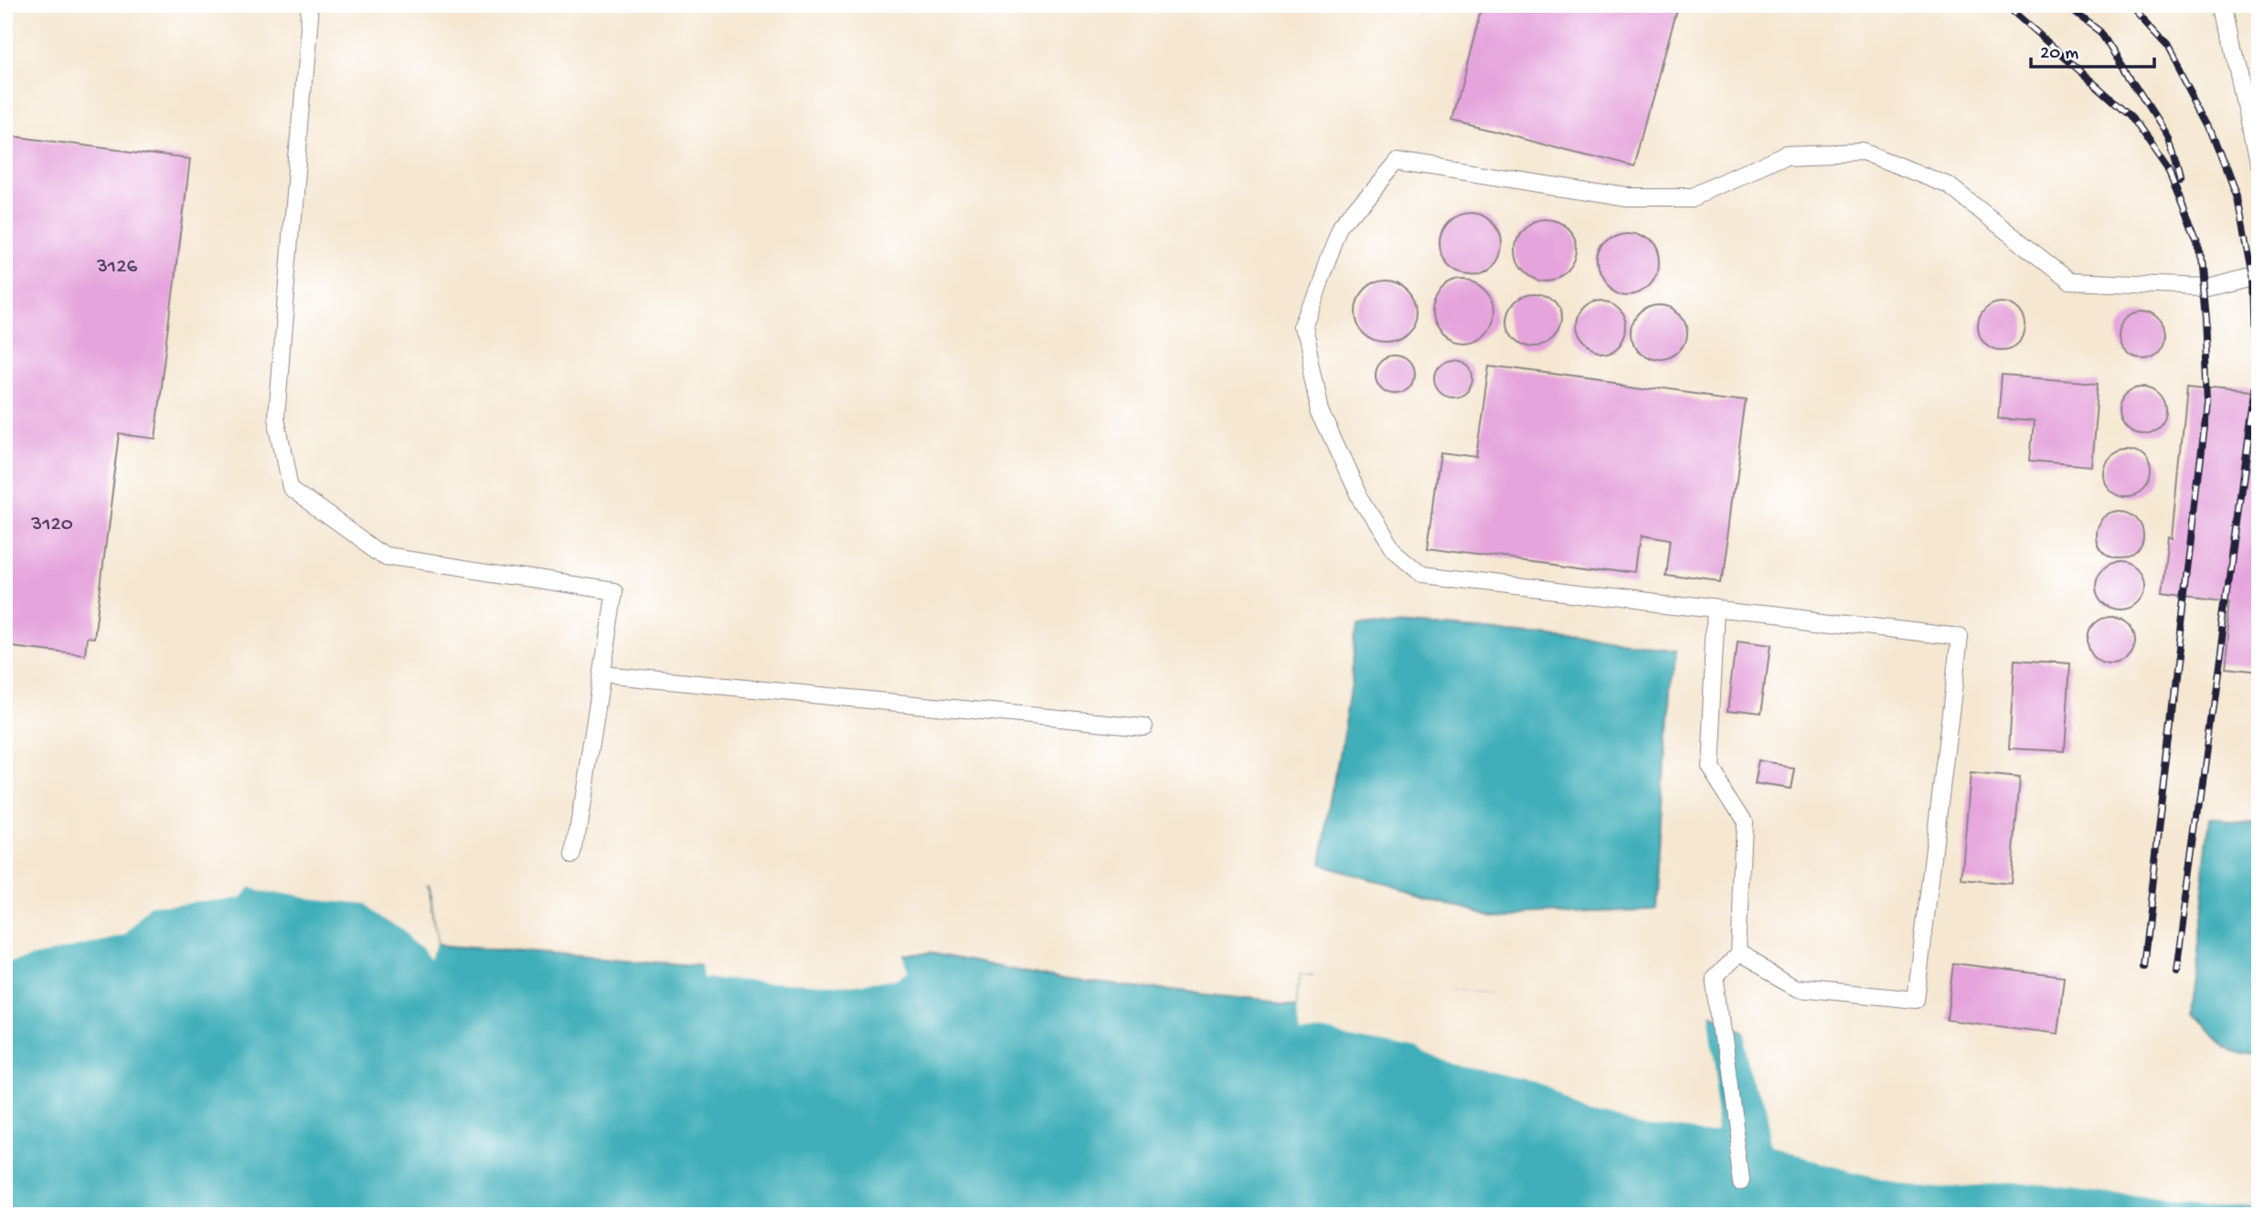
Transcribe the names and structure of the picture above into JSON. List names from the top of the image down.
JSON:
{
  "house_numbers": ["3126", "3120"],
  "scale_bar": "20 m"
}
